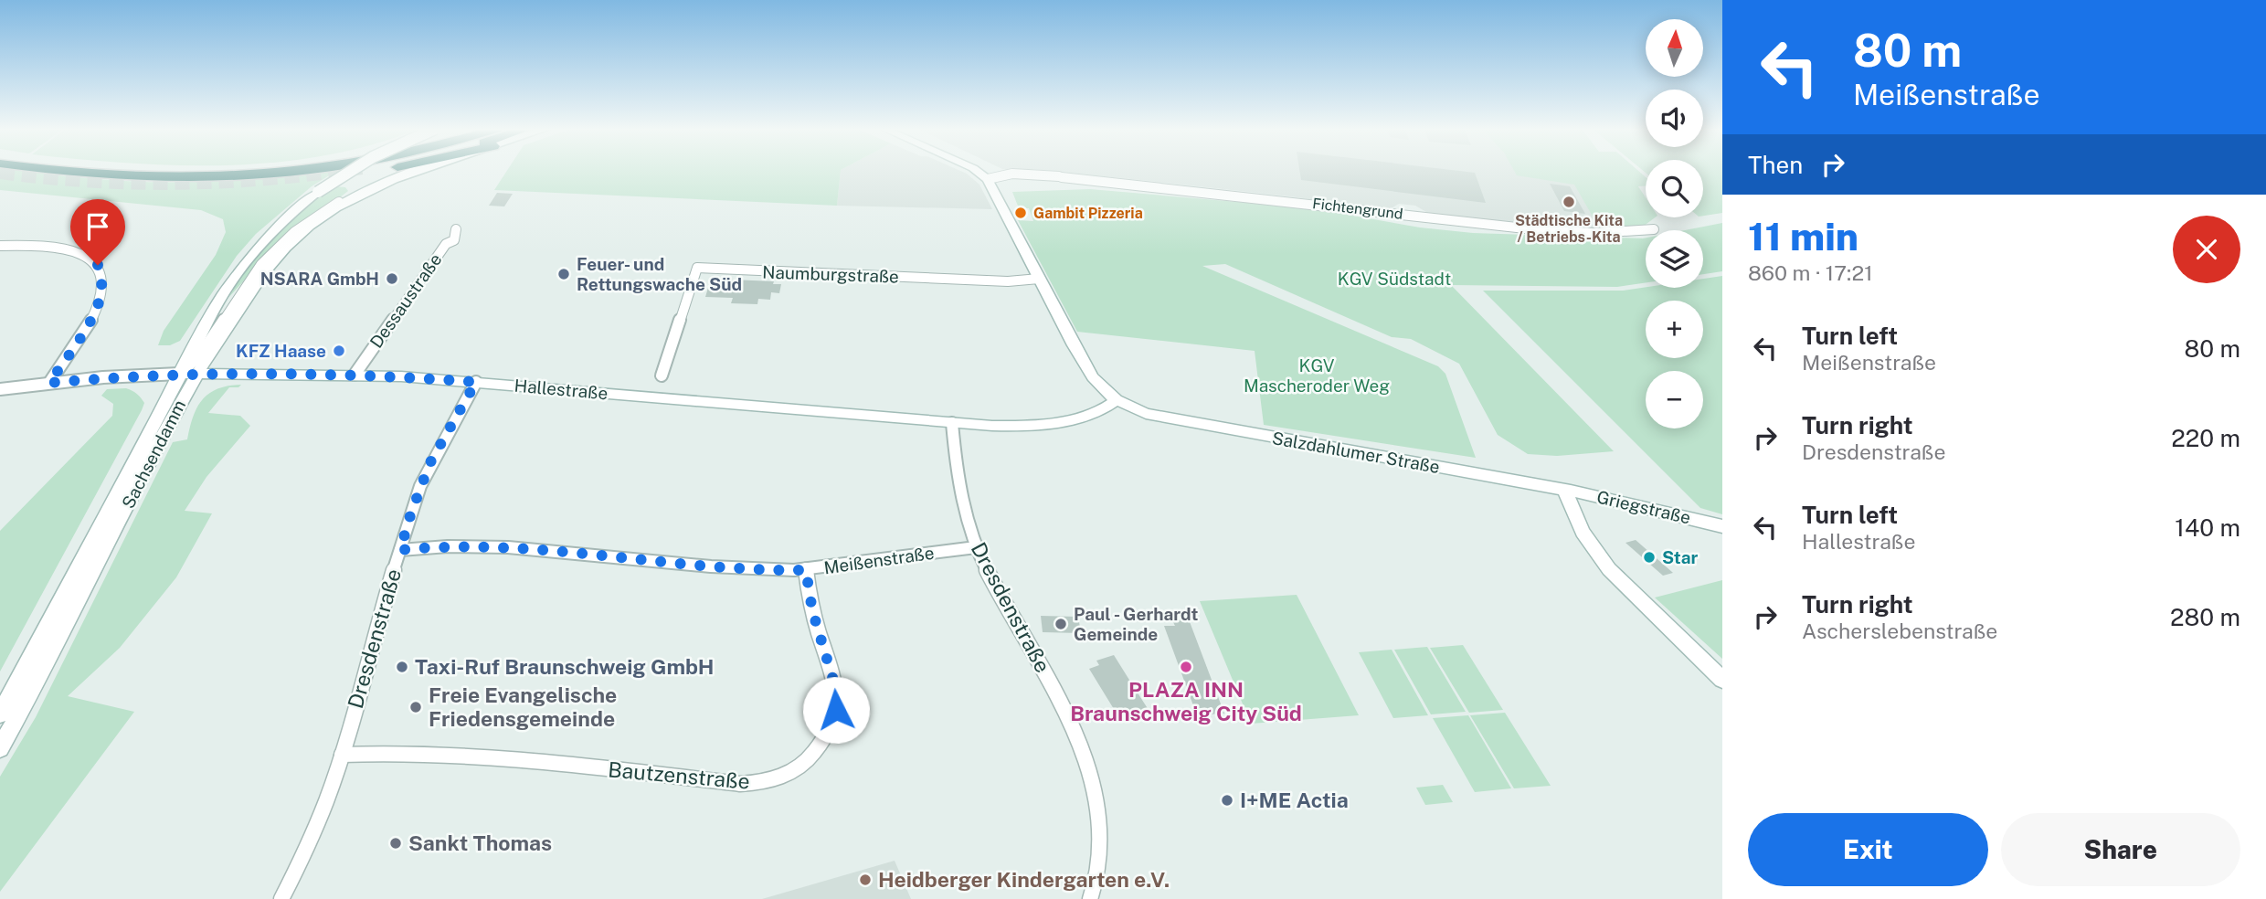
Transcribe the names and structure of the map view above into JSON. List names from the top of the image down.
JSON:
{
  "streets": {
    "street": [
      "Fichtengrund",
      "Naumburgstraße",
      "Dessaustraße",
      "Hallestraße",
      "Salzdahlumer Straße",
      "Sachsendamm",
      "Griegstraße",
      "Meißenstraße",
      "Dresdenstraße",
      "Bautzenstraße"
    ]
  },
  "crossings": [
    ["Naumburgstraße", "Salzdahlumer Straße"],
    ["Dessaustraße", "Hallestraße"],
    ["Hallestraße", "Salzdahlumer Straße"],
    ["Hallestraße", "Sachsendamm"],
    ["Hallestraße", "Dresdenstraße"],
    ["Salzdahlumer Straße", "Griegstraße"],
    ["Meißenstraße", "Dresdenstraße"],
    ["Meißenstraße", "Bautzenstraße"],
    ["Dresdenstraße", "Bautzenstraße"]
  ],
  "parks": ["KGV Südstadt", "KGV Mascheroder Weg"],
  "places": [
    "Städtische Kita / Betriebs-Kita",
    "Gambit Pizzeria",
    "Feuer- und Rettungswache Süd",
    "NSARA GmbH",
    "KFZ Haase",
    "Star",
    "Paul - Gerhardt Gemeinde",
    "Taxi-Ruf Braunschweig GmbH",
    "PLAZA INN Braunschweig City Süd",
    "Freie Evangelische Friedensgemeinde",
    "I+ME Actia",
    "Sankt Thomas",
    "Heidberger Kindergarten e.V."
  ],
  "north": "top",
  "page": {
    "turn": ["80 m", "Meißenstraße"],
    "map_buttons": ["+", "−"],
    "then": "Then",
    "heading": ["11 min", "860 m · 17:21"],
    "list": [
      {
        "name": "Turn left",
        "note": "Meißenstraße",
        "value": "80 m"
      },
      {
        "name": "Turn right",
        "note": "Dresdenstraße",
        "value": "220 m"
      },
      {
        "name": "Turn left",
        "note": "Hallestraße",
        "value": "140 m"
      },
      {
        "name": "Turn right",
        "note": "Ascherslebenstraße",
        "value": "280 m"
      }
    ],
    "buttons": ["Exit", "Share"]
  }
}
